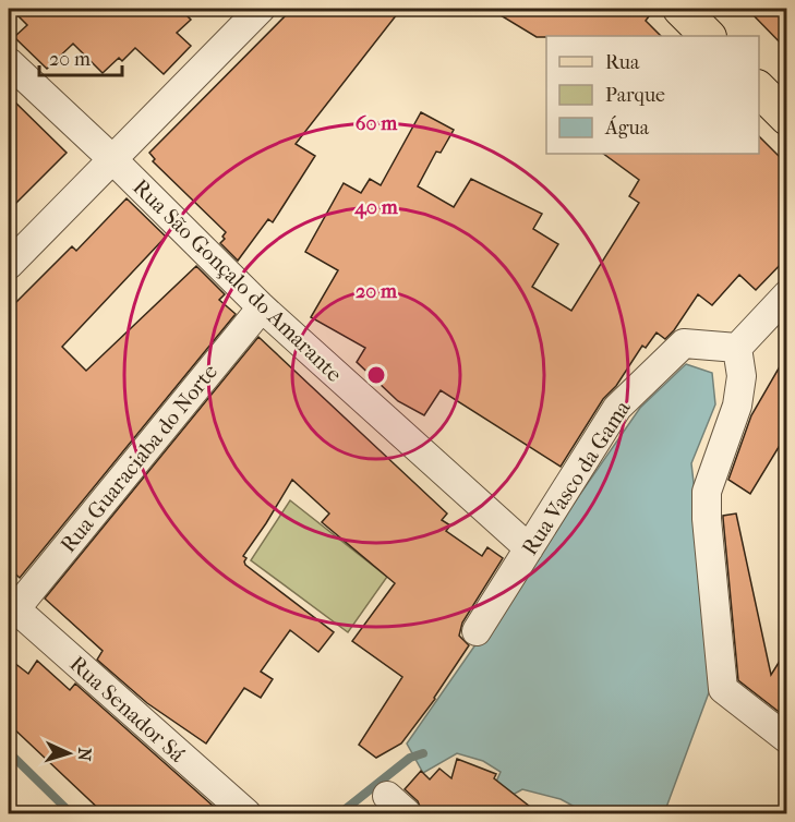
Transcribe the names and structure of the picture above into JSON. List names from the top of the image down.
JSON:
{
  "streets": {
    "street": [
      "Rua São Gonçalo do Amarante",
      "Rua Guaraciaba do Norte",
      "Rua Vasco da Gama",
      "Rua Senador Sá"
    ]
  },
  "crossings": [
    ["Rua São Gonçalo do Amarante", "Rua Guaraciaba do Norte"],
    ["Rua São Gonçalo do Amarante", "Rua Vasco da Gama"],
    ["Rua Guaraciaba do Norte", "Rua Senador Sá"]
  ],
  "legend": ["Rua", "Parque", "Água"],
  "scale_bar": "20 m",
  "north": "right",
  "rings": ["60 m", "40 m", "20 m"]
}
